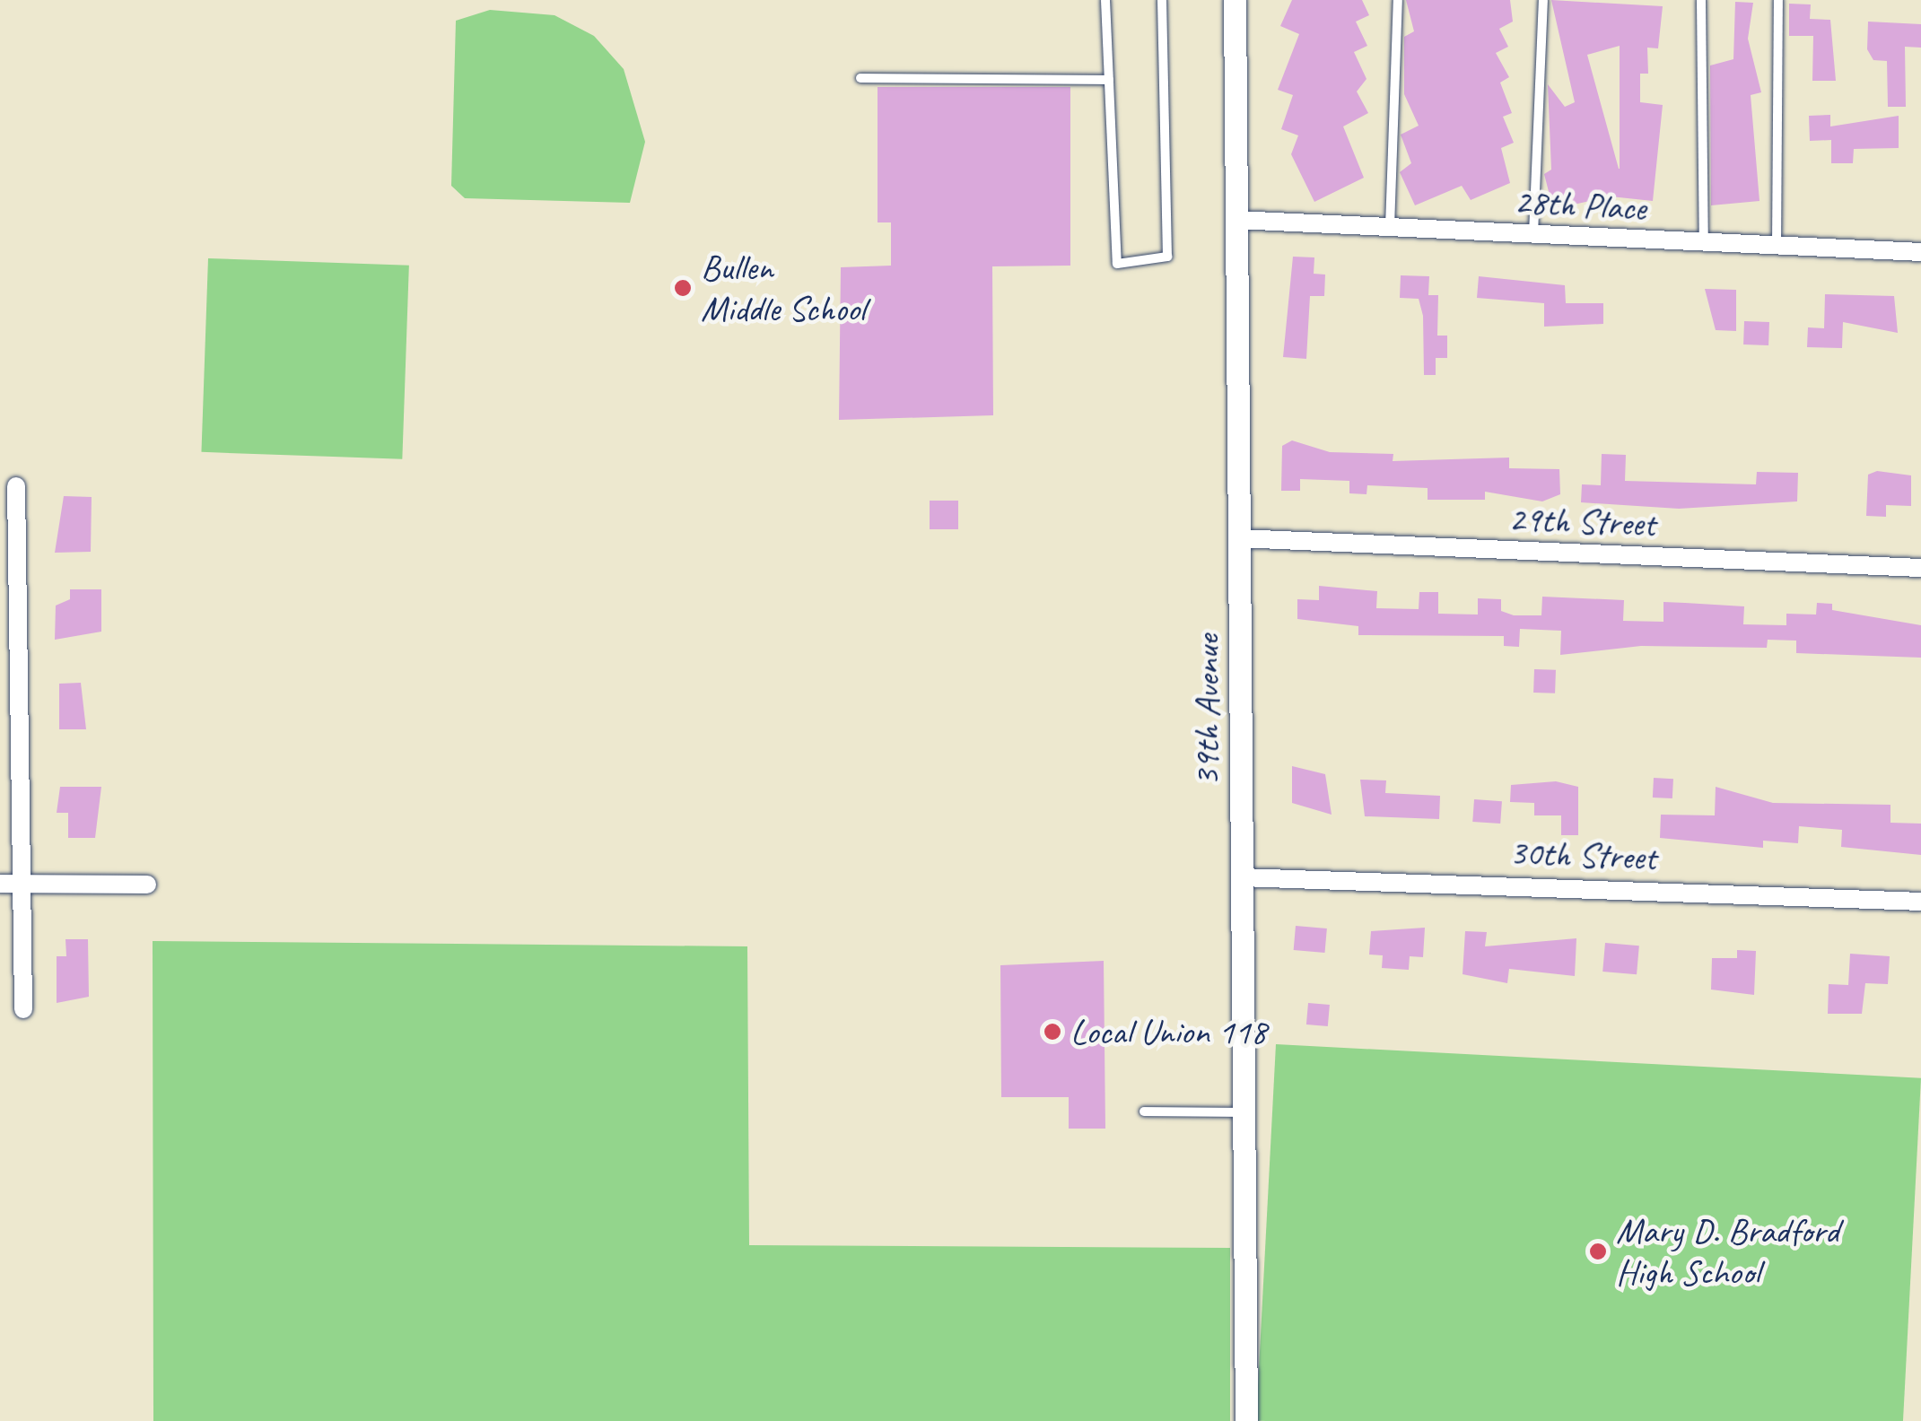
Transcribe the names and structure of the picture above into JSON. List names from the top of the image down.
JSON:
{
  "streets": {
    "street": [
      "28th Place",
      "29th Street",
      "39th Avenue",
      "30th Street"
    ]
  },
  "crossings": [
    ["28th Place", "39th Avenue"],
    ["29th Street", "39th Avenue"],
    ["39th Avenue", "30th Street"]
  ],
  "places": ["Bullen Middle School", "Local Union 118", "Mary D. Bradford High School"]
}
